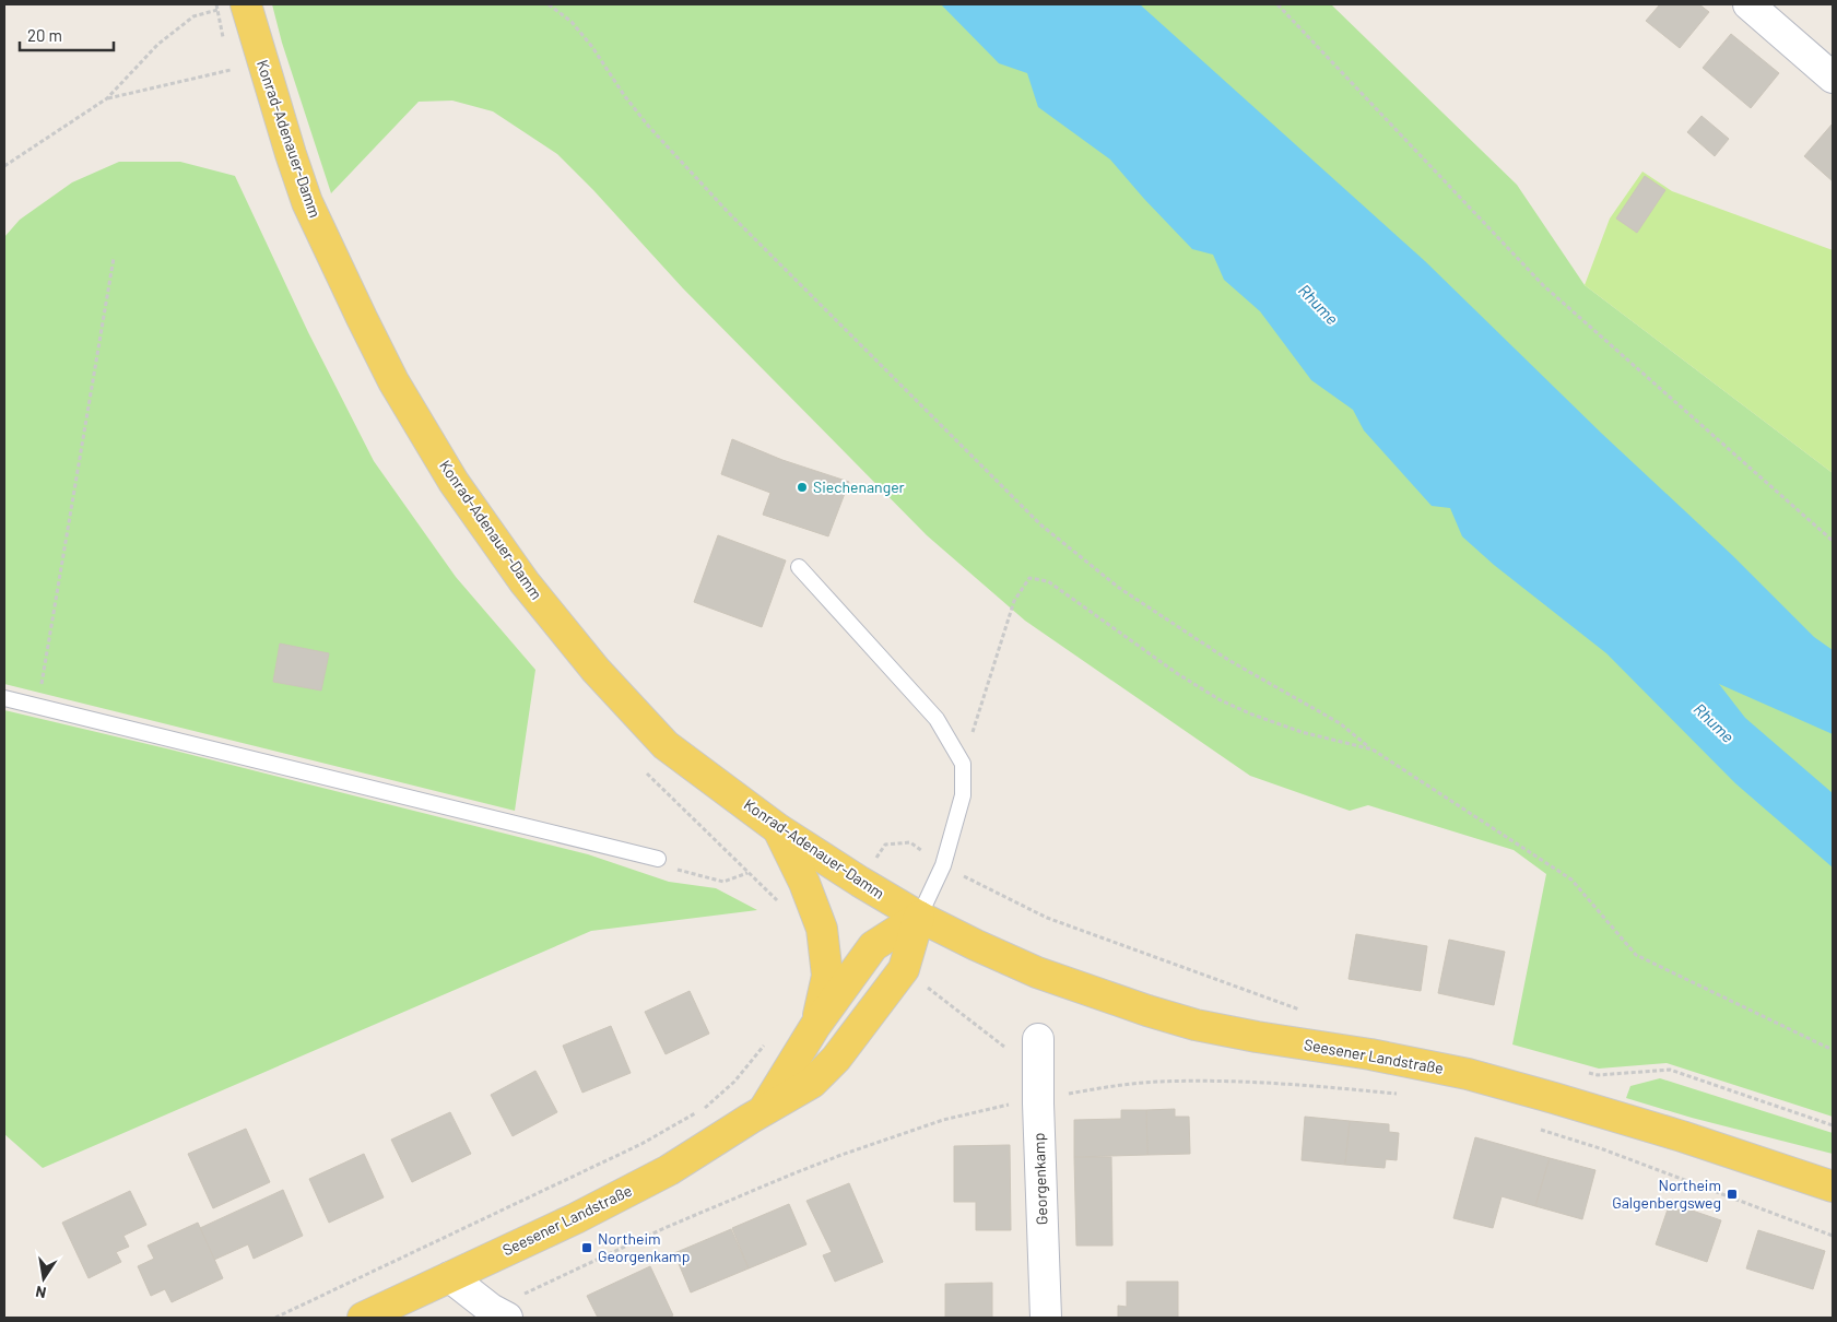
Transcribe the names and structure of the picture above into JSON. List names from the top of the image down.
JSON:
{
  "streets": {
    "main road": ["Konrad-Adenauer-Damm", "Seesener Landstraße"],
    "street": ["Georgenkamp"]
  },
  "crossings": [
    ["Konrad-Adenauer-Damm", "Seesener Landstraße"]
  ],
  "water": ["Rhume"],
  "places": {
    "other": ["Siechenanger"],
    "transit": ["Northeim Galgenbergsweg", "Northeim Georgenkamp"]
  },
  "scale_bar": "20 m",
  "north": "bottom"
}
